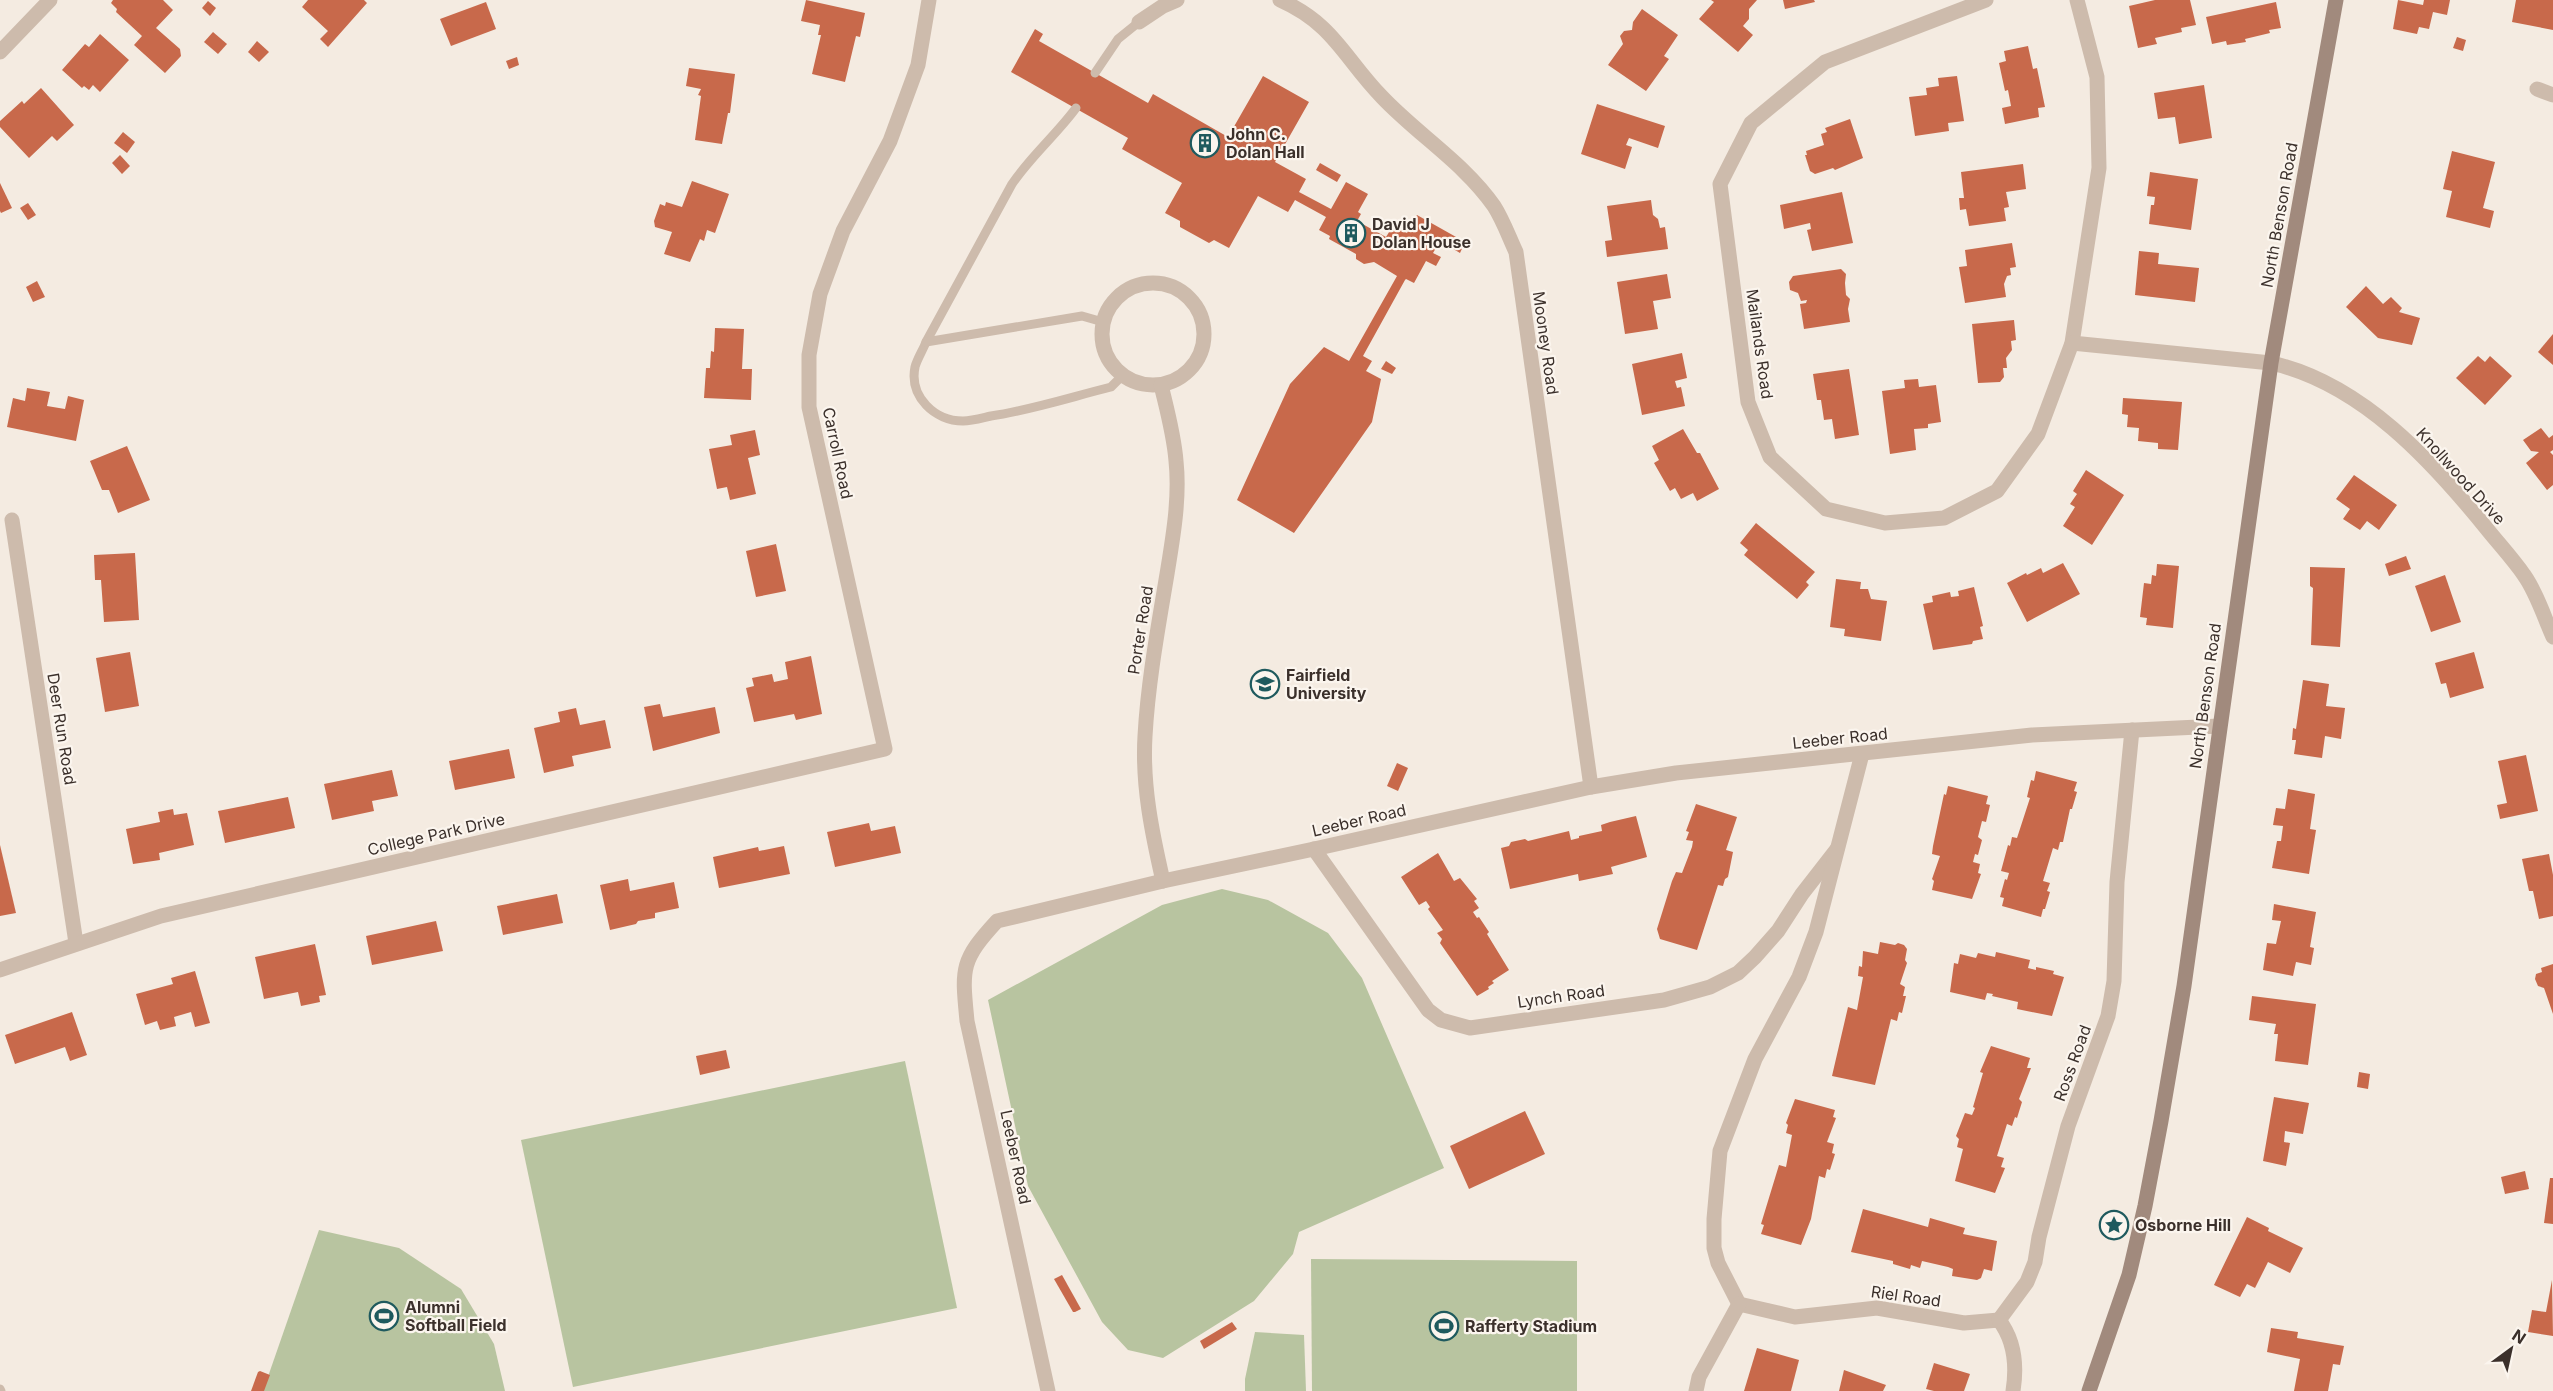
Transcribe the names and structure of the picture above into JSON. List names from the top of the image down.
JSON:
{
  "streets": {
    "main road": ["North Benson Road"],
    "street": [
      "Mooney Road",
      "Mailands Road",
      "Carroll Road",
      "Knollwood Drive",
      "Porter Road",
      "Deer Run Road",
      "Leeber Road",
      "College Park Drive",
      "Lynch Road",
      "Ross Road",
      "Riel Road"
    ]
  },
  "crossings": [
    ["North Benson Road", "Knollwood Drive"],
    ["North Benson Road", "Leeber Road"],
    ["Mooney Road", "Leeber Road"],
    ["Carroll Road", "College Park Drive"],
    ["Porter Road", "Leeber Road"],
    ["Deer Run Road", "College Park Drive"],
    ["Leeber Road", "Lynch Road"],
    ["Leeber Road", "Ross Road"],
    ["Lynch Road", "Riel Road"],
    ["Ross Road", "Riel Road"]
  ],
  "places": {
    "building": ["John C. Dolan Hall", "David J Dolan House"],
    "school or university": ["Fairfield University"],
    "place": ["Osborne Hill"],
    "sports": ["Alumni Softball Field", "Rafferty Stadium"]
  },
  "north": "top right"
}
